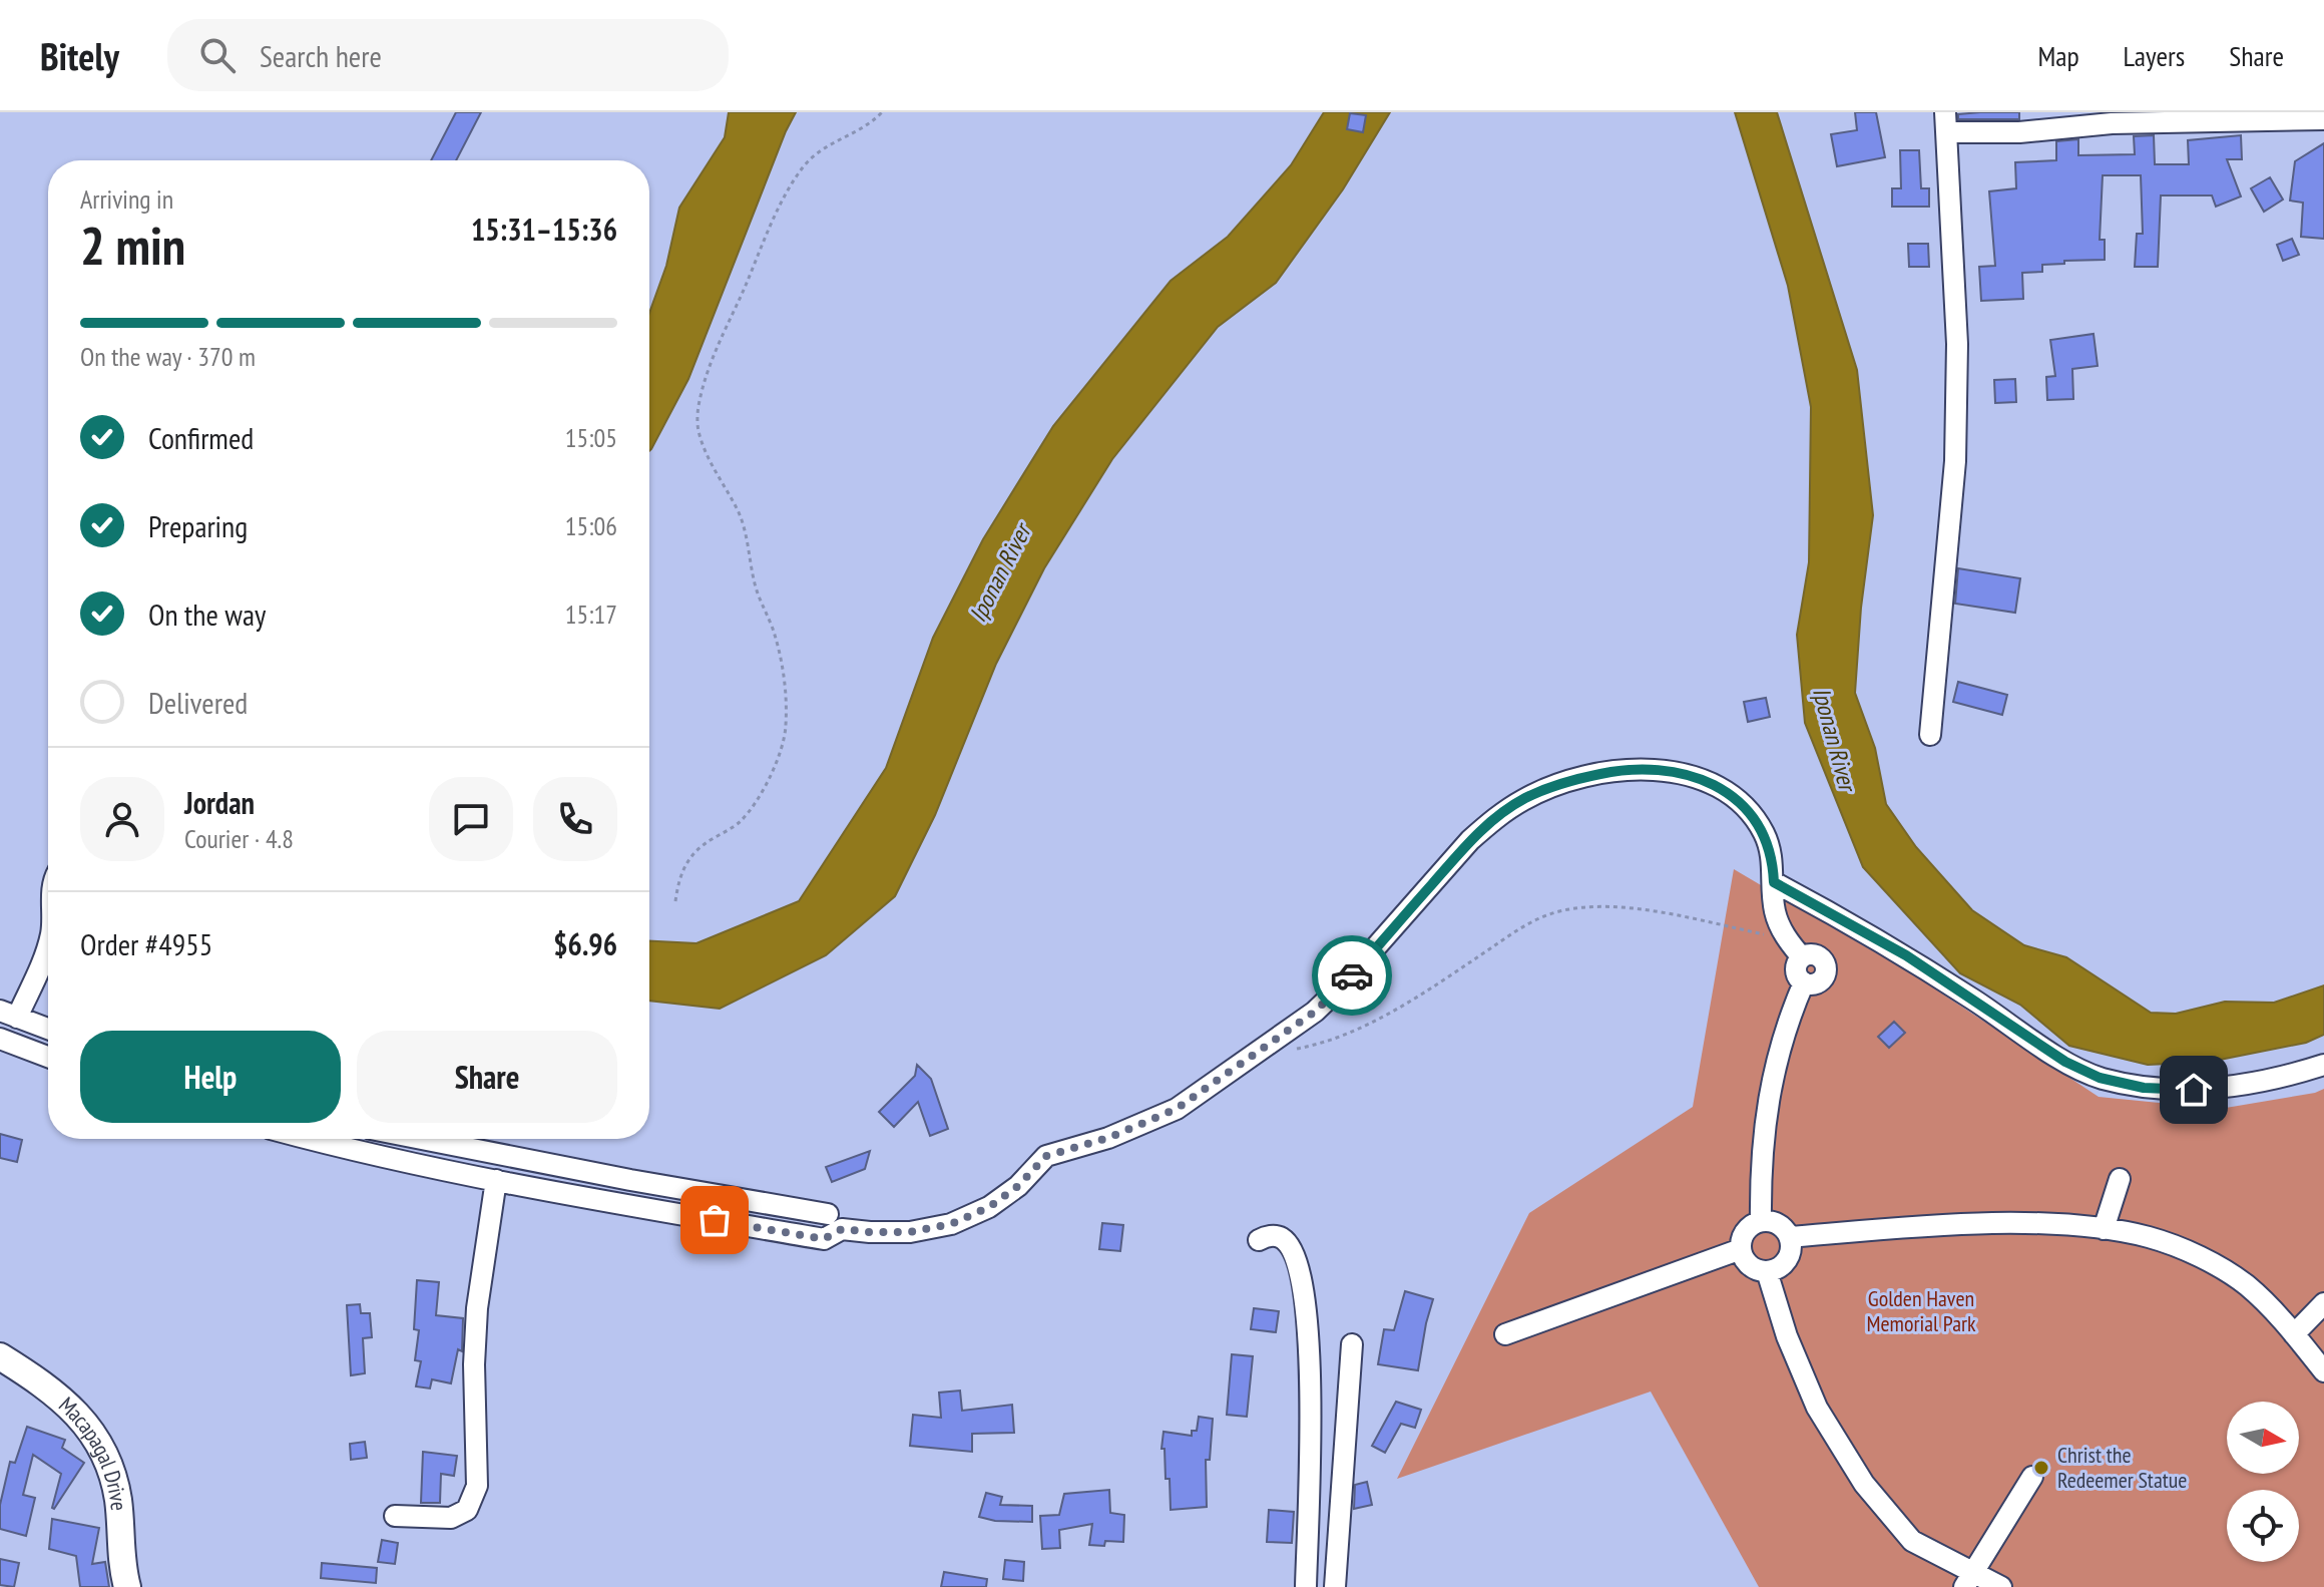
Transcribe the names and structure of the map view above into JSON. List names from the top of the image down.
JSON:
{
  "streets": {
    "main road": ["Macapagal Drive"]
  },
  "water": ["Iponan River"],
  "parks": ["Golden Haven Memorial Park"],
  "places": ["Christ the Redeemer Statue"],
  "north": "right",
  "page": {
    "header": "Bitely",
    "search": "Search here",
    "nav": ["Map", "Layers", "Share"],
    "heading": ["2 min", "Arriving in", "15:31–15:36"],
    "panel": [
      "Jordan",
      "Courier · 4.8",
      "Order #4955",
      "$6.96"
    ],
    "bar": "On the way · 370 m",
    "list": [
      ["Confirmed", "15:05"],
      ["Preparing", "15:06"],
      ["On the way", "15:17"],
      "Delivered"
    ],
    "buttons": ["Help", "Share"]
  }
}
